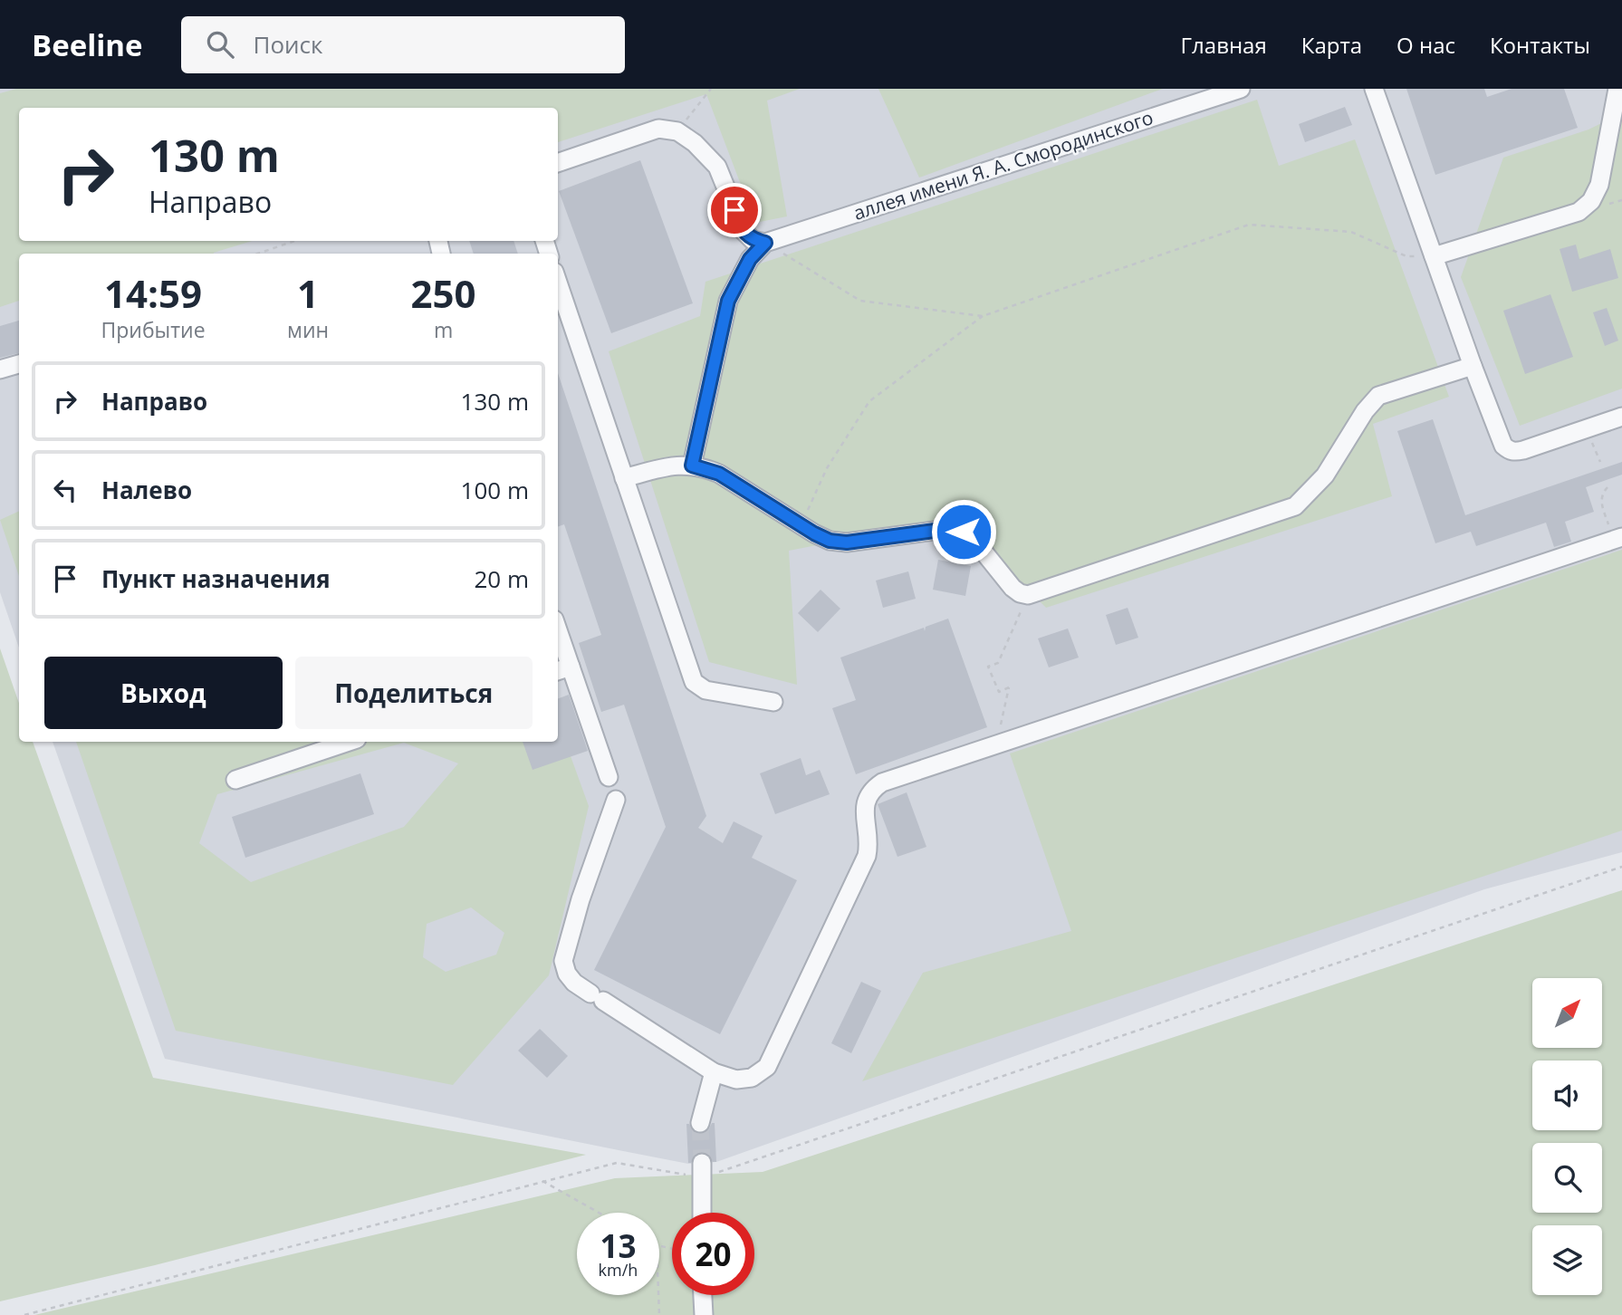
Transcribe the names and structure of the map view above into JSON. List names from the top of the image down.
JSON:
{
  "streets": {
    "street": ["аллея имени Я. А. Смородинского"]
  },
  "north": "top right",
  "page": {
    "header": "Beeline",
    "search": "Поиск",
    "nav": [
      "Главная",
      "Карта",
      "О нас",
      "Контакты"
    ],
    "turn": ["130 m", "Направо"],
    "eta": [
      "14:59",
      "Прибытие",
      "1",
      "мин",
      "250",
      "m"
    ],
    "list": [
      {
        "name": "Направо",
        "value": "130 m"
      },
      {
        "name": "Налево",
        "value": "100 m"
      },
      {
        "name": "Пункт назначения",
        "value": "20 m"
      }
    ],
    "buttons": ["Выход", "Поделиться"],
    "speed": "13 km/h",
    "limit": "20"
  }
}
